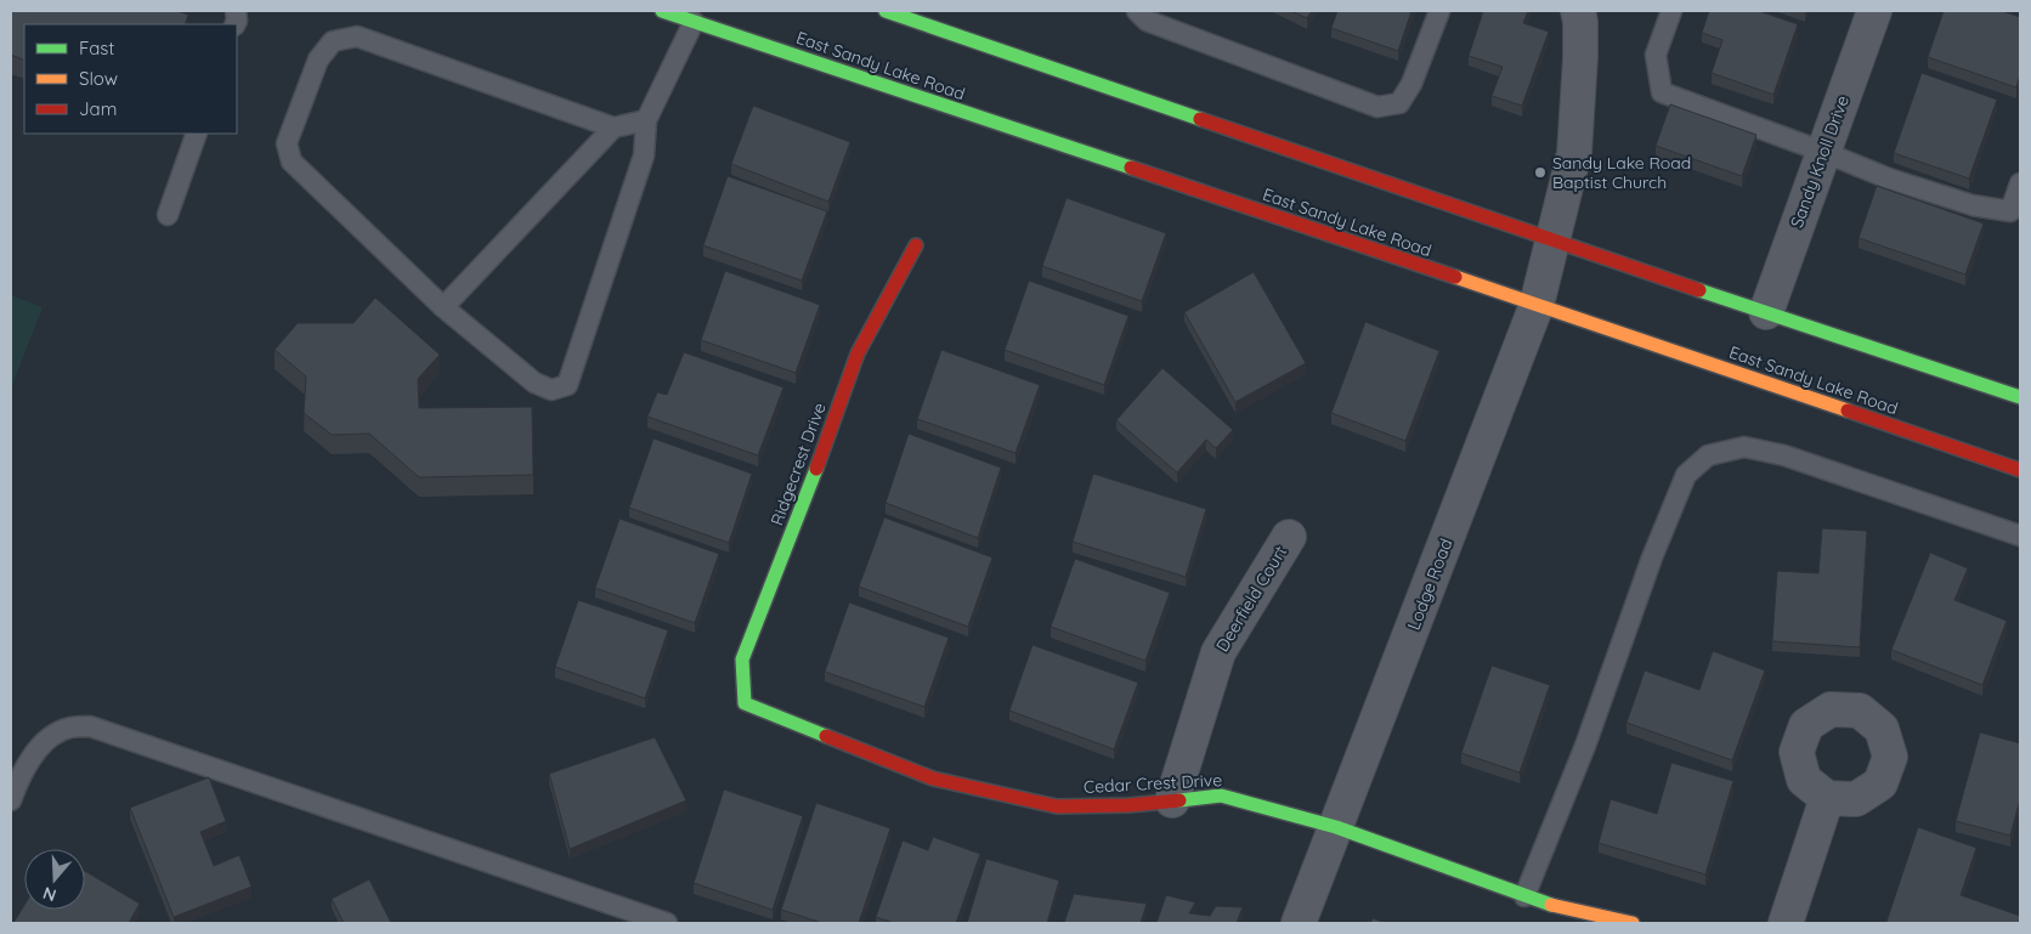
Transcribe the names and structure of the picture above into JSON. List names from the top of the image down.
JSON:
{
  "streets": {
    "main road": ["East Sandy Lake Road", "Ridgecrest Drive", "Cedar Crest Drive"],
    "street": ["Sandy Knoll Drive", "Lodge Road", "Deerfield Court"]
  },
  "crossings": [
    ["East Sandy Lake Road", "Lodge Road"],
    ["Ridgecrest Drive", "Cedar Crest Drive"],
    ["Lodge Road", "Cedar Crest Drive"],
    ["Deerfield Court", "Cedar Crest Drive"]
  ],
  "places": ["Sandy Lake Road Baptist Church"],
  "legend": ["Fast", "Slow", "Jam"],
  "north": "bottom"
}
